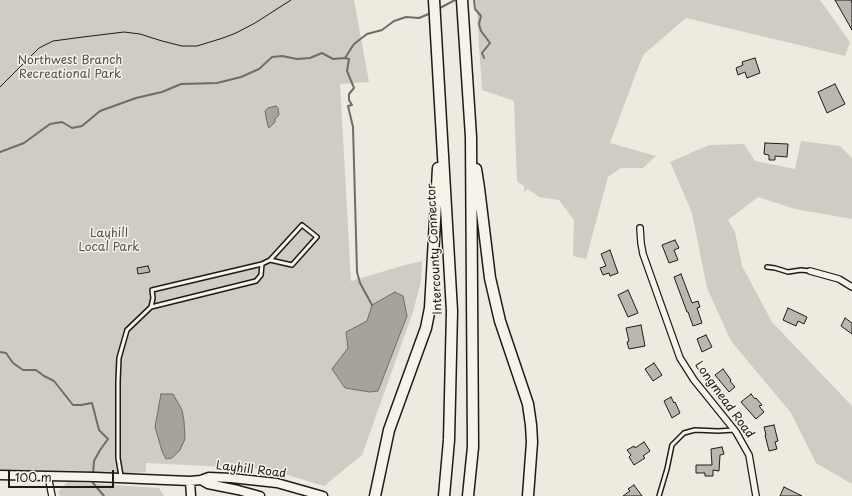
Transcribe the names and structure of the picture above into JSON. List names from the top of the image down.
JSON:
{
  "streets": {
    "highway": ["Intercounty Connector"],
    "main road": ["Layhill Road"],
    "street": ["Longmead Road"]
  },
  "parks": ["Northwest Branch Recreational Park", "Layhill Local Park"],
  "scale_bar": "100 m"
}
